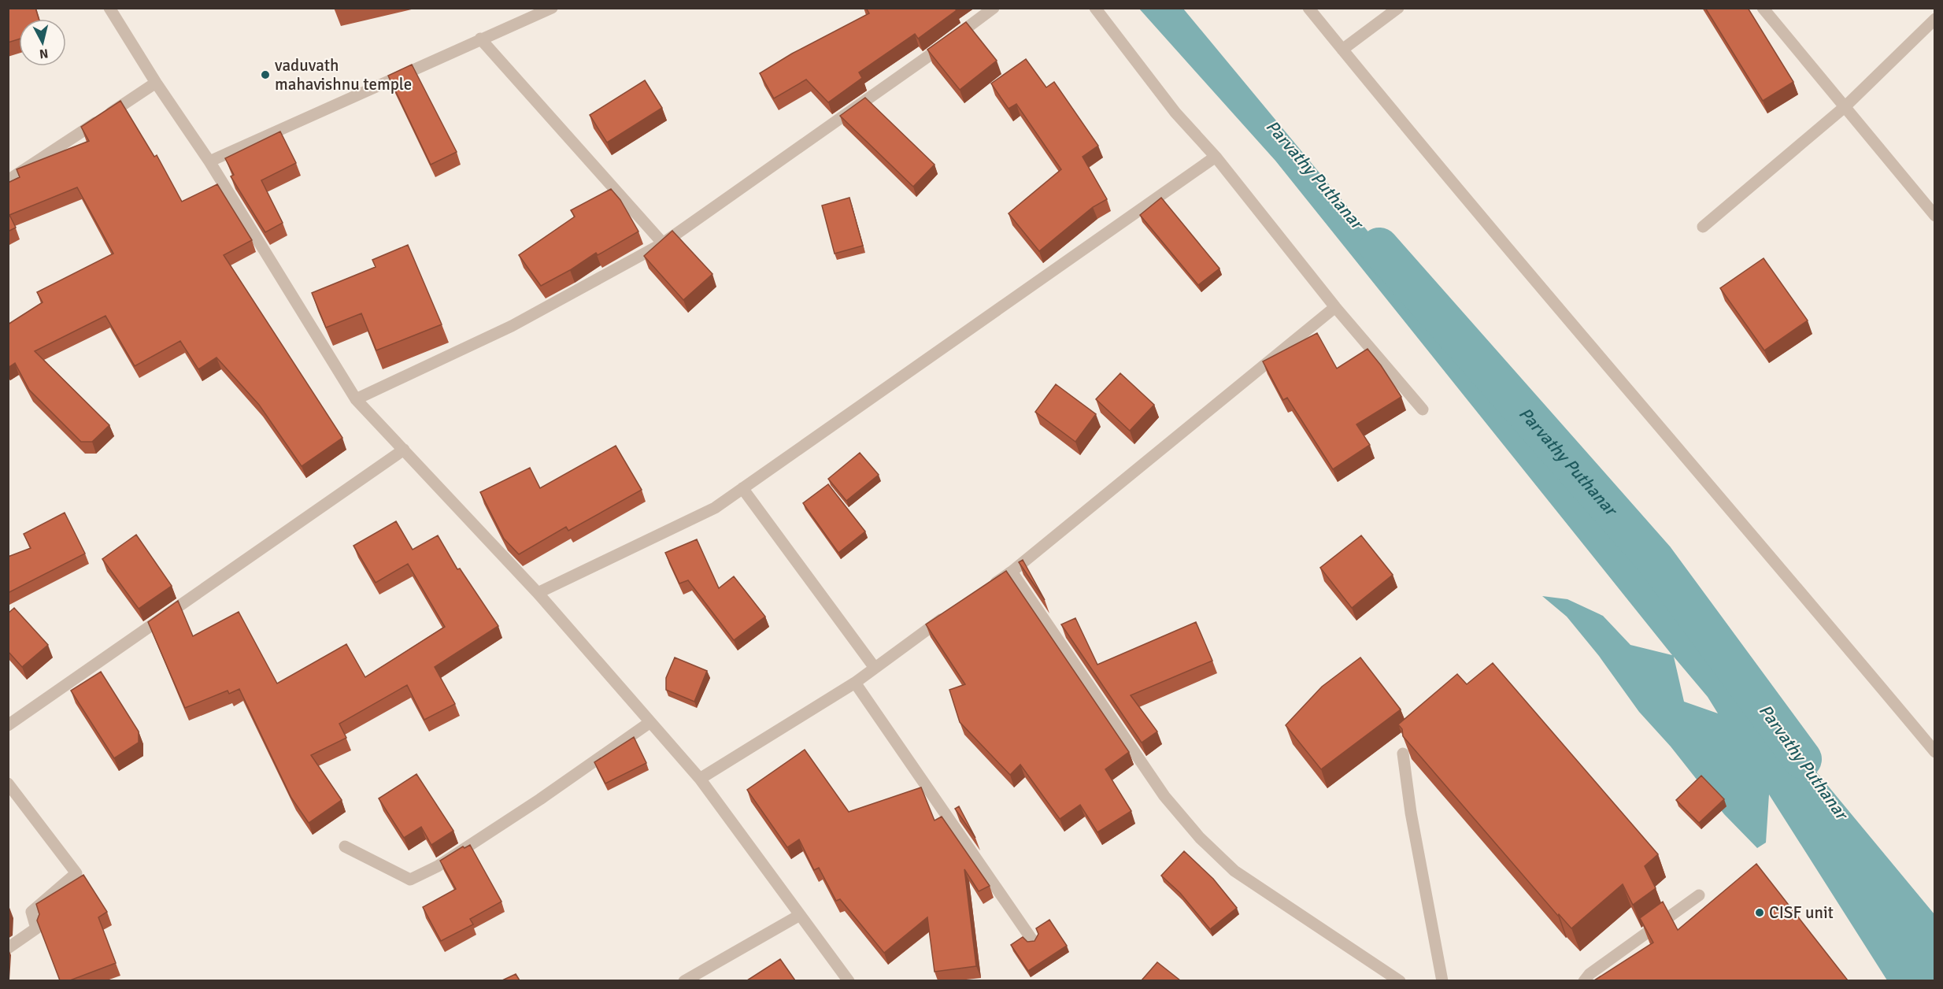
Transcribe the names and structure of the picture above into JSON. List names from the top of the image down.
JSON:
{
  "water": ["Parvathy Puthanar"],
  "places": ["vaduvath mahavishnu temple", "CISF unit"],
  "north": "bottom"
}
